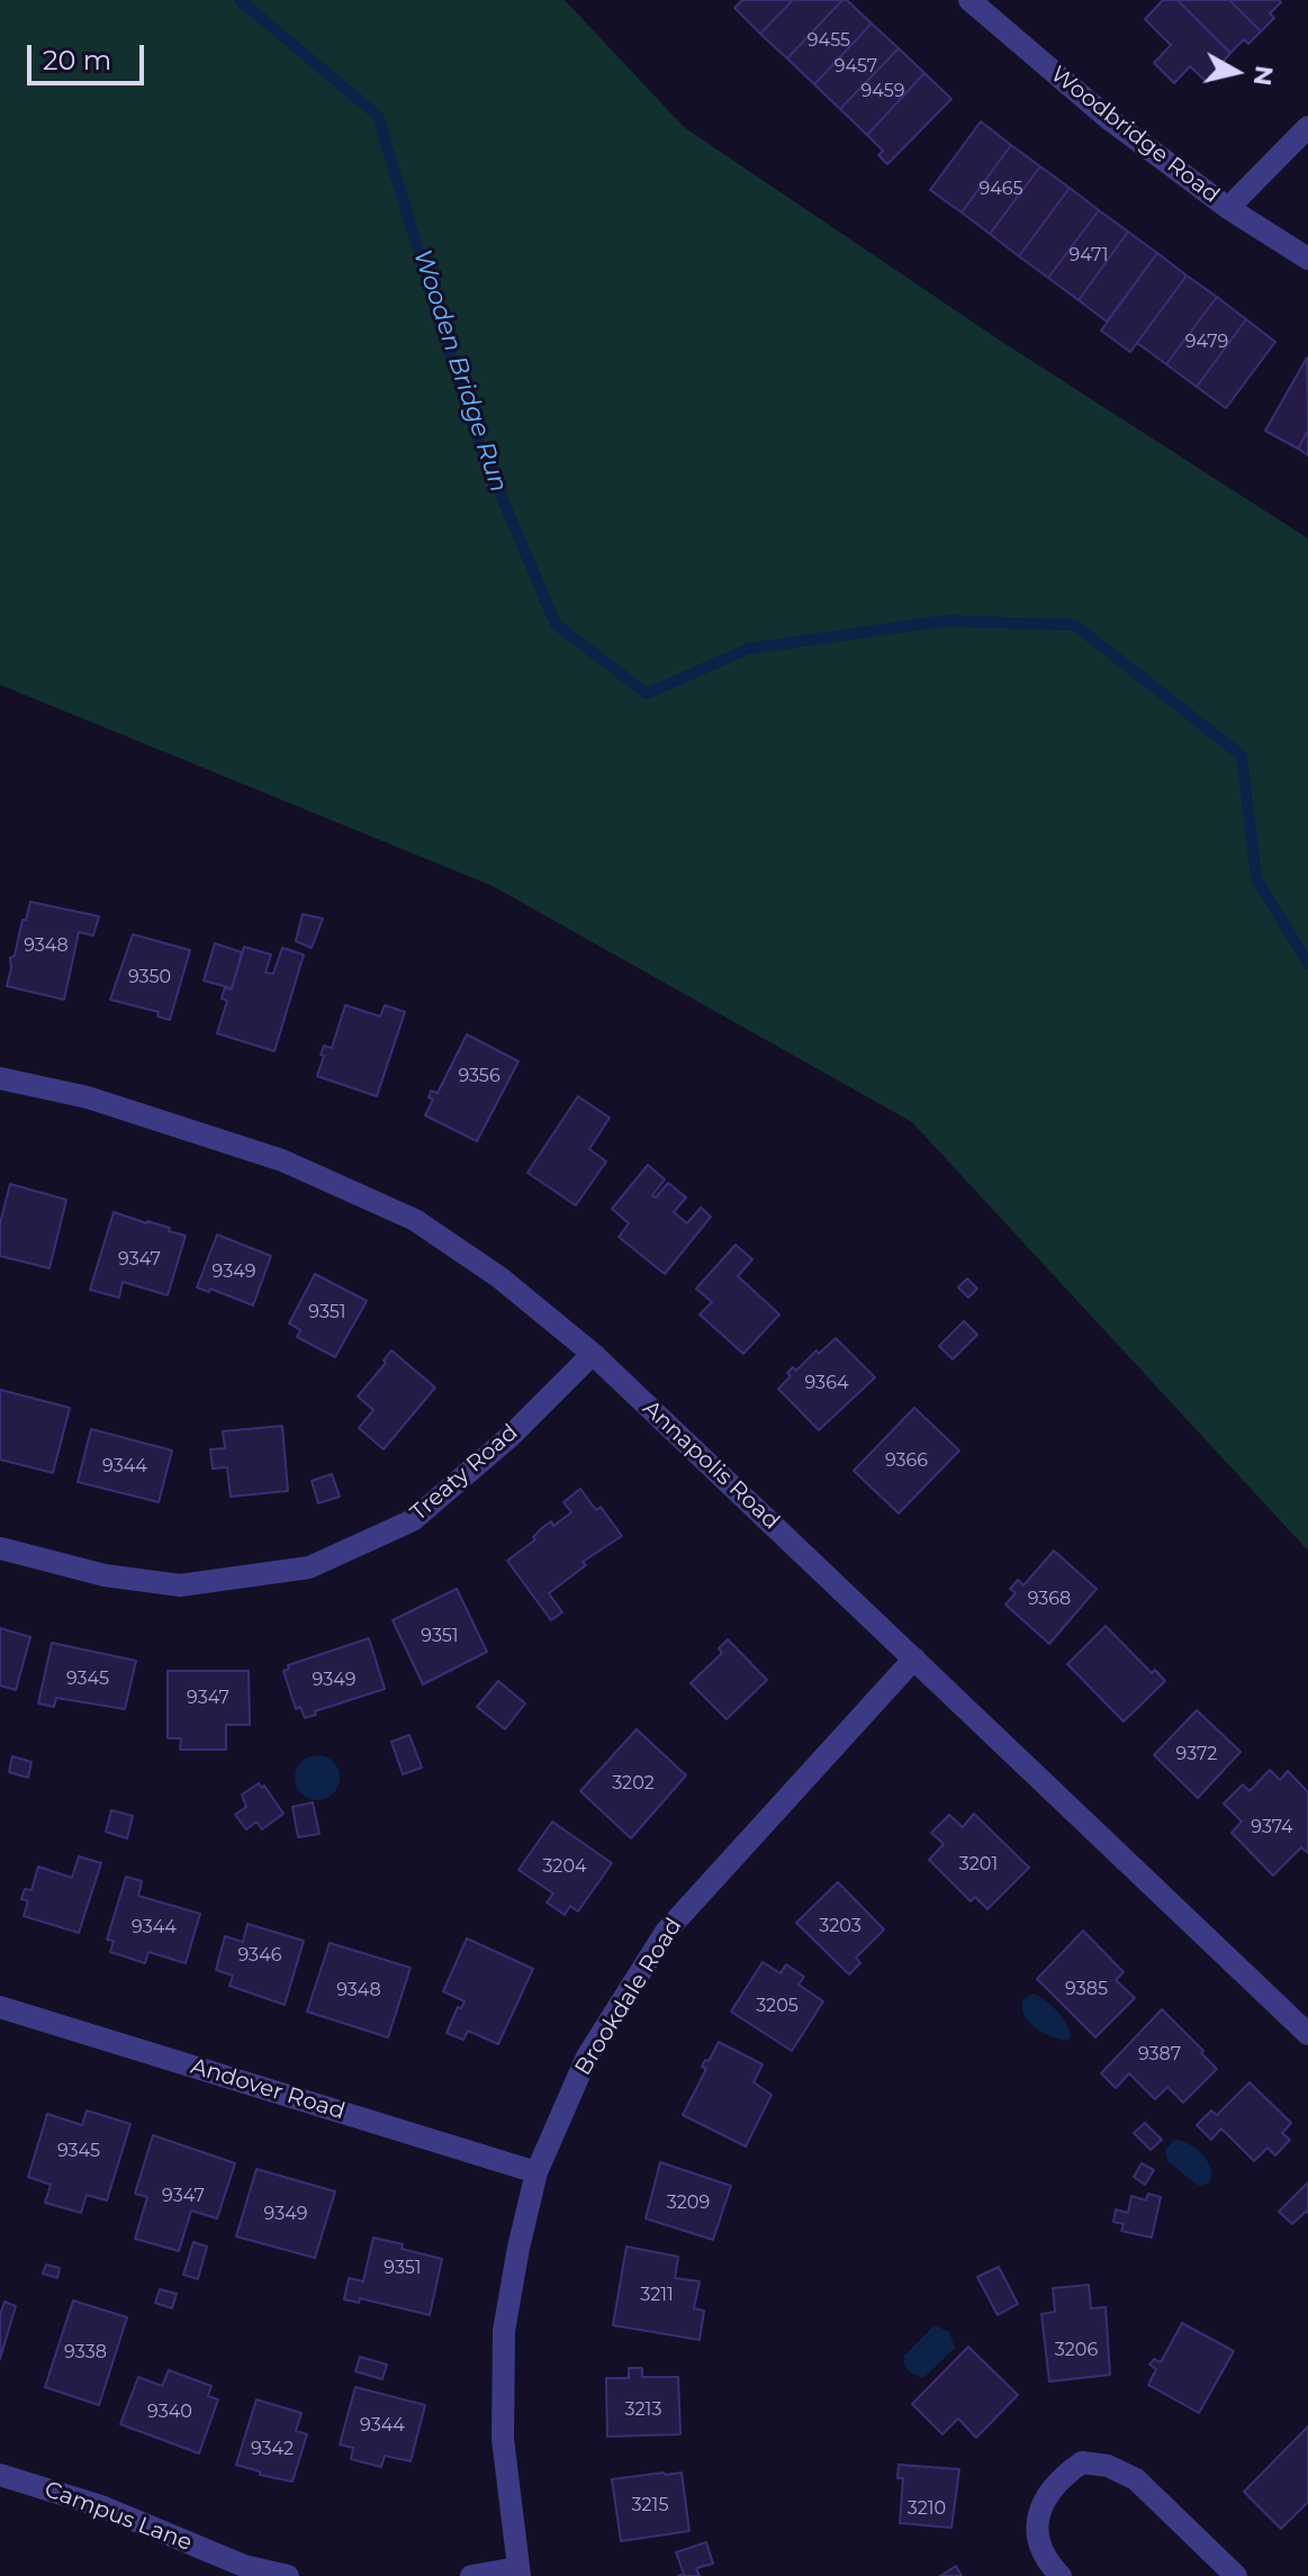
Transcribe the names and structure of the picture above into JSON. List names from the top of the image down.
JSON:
{
  "streets": {
    "street": [
      "Woodbridge Road",
      "Annapolis Road",
      "Treaty Road",
      "Brookdale Road",
      "Andover Road",
      "Campus Lane"
    ]
  },
  "crossings": [
    ["Annapolis Road", "Treaty Road"],
    ["Annapolis Road", "Brookdale Road"],
    ["Brookdale Road", "Andover Road"]
  ],
  "water": ["Wooden Bridge Run"],
  "house_numbers": [
    "9455",
    "9457",
    "9459",
    "9465",
    "9471",
    "9479",
    "9348",
    "9350",
    "9356",
    "9347",
    "9349",
    "9351",
    "9364",
    "9366",
    "9344",
    "9368",
    "9351",
    "9345",
    "9349",
    "9347",
    "9372",
    "3202",
    "9374",
    "3201",
    "3204",
    "3203",
    "9344",
    "9346",
    "9385",
    "9348",
    "3205",
    "9387",
    "9345",
    "9347",
    "3209",
    "9349",
    "9351",
    "3211",
    "3206",
    "9338",
    "3213",
    "9340",
    "9344",
    "9342",
    "3215",
    "3210"
  ],
  "scale_bar": "20 m",
  "north": "right"
}
